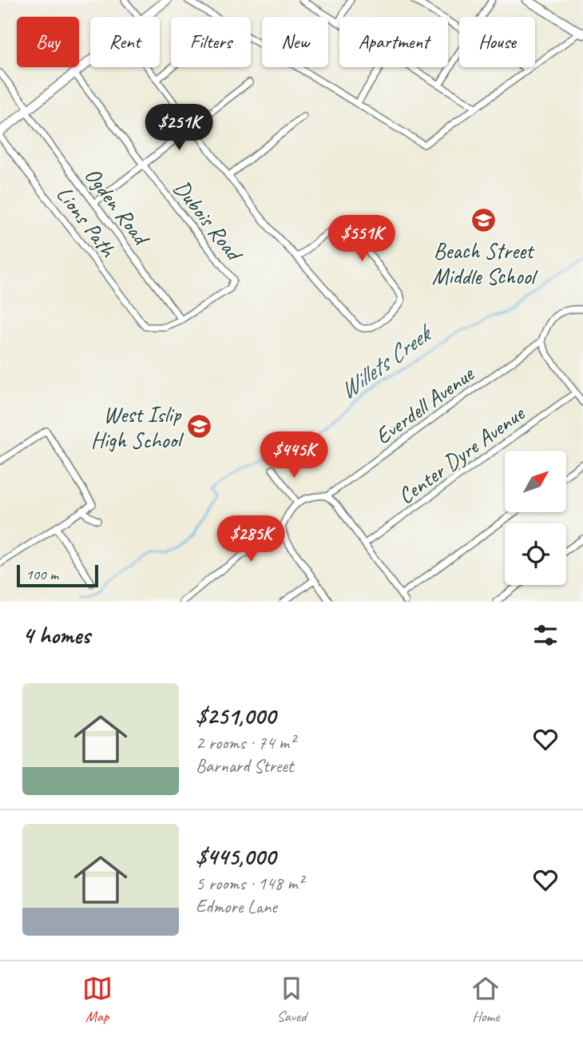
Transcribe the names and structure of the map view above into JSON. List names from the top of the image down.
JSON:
{
  "streets": {
    "street": [
      "Ogden Road",
      "Dubois Road",
      "Lions Path",
      "Everdell Avenue",
      "Center Dyre Avenue"
    ]
  },
  "crossings": [
    ["Ogden Road", "Dubois Road"],
    ["Ogden Road", "Lions Path"],
    ["Dubois Road", "Lions Path"]
  ],
  "water": ["Willets Creek"],
  "places": {
    "school or university": ["Beach Street Middle School", "West Islip High School"]
  },
  "scale_bar": "100 m",
  "north": "top right",
  "page": {
    "chip": [
      "Buy",
      "Rent",
      "Filters",
      "New",
      "Apartment",
      "House"
    ],
    "price": [
      "$251K",
      "$551K",
      "$445K",
      "$285K"
    ],
    "scale": "100 m",
    "heading": "4 homes",
    "list": [
      {
        "name": "$251,000",
        "note": "2 rooms · 74 m² · Barnard Street"
      },
      {
        "name": "$445,000",
        "note": "5 rooms · 148 m² · Edmore Lane"
      }
    ],
    "tabs": ["Map", "Saved", "Home"]
  }
}
